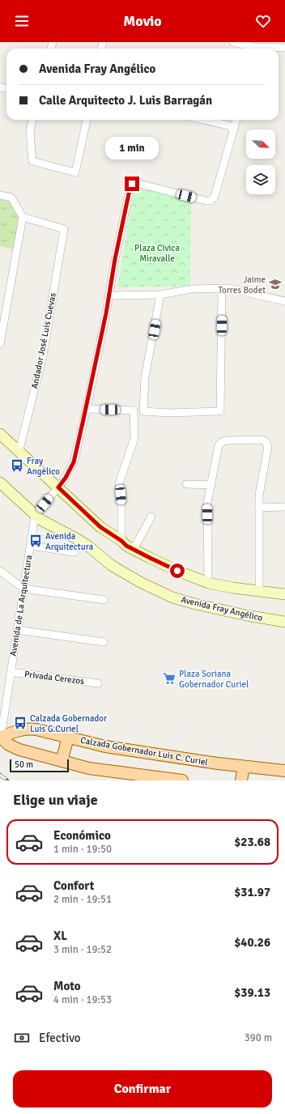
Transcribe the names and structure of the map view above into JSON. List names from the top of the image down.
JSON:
{
  "streets": {
    "main road": ["Calzada Gobernador Luis C. Curiel"],
    "street": [
      "Andador José Luis Cuevas",
      "Avenida de La Arquitectura",
      "Avenida Fray Angélico",
      "Privada Cerezos"
    ]
  },
  "crossings": [
    ["Avenida de La Arquitectura", "Avenida Fray Angélico"],
    ["Avenida de La Arquitectura", "Privada Cerezos"],
    ["Avenida de La Arquitectura", "Calzada Gobernador Luis C. Curiel"]
  ],
  "parks": ["Plaza Cívica Miravalle"],
  "places": {
    "school or university": ["Jaime Torres Bodet"],
    "bus stop": ["Fray Angélico", "Avenida Arquitectura", "Calzada Gobernador Luis G.Curiel"],
    "supermarket": ["Plaza Soriana Gobernador Curiel"]
  },
  "scale_bar": "50 m",
  "north": "bottom right",
  "page": {
    "header": "Movio",
    "banner": ["Avenida Fray Angélico", "Calle Arquitecto J. Luis Barragán"],
    "bubble": "1 min",
    "scale": "50 m",
    "heading": "Elige un viaje",
    "list": [
      {
        "name": "Económico",
        "note": "1 min · 19:50",
        "value": "$23.68"
      },
      {
        "name": "Confort",
        "note": "2 min · 19:51",
        "value": "$31.97"
      },
      {
        "name": "XL",
        "note": "3 min · 19:52",
        "value": "$40.26"
      },
      {
        "name": "Moto",
        "note": "4 min · 19:53",
        "value": "$39.13"
      }
    ],
    "pay": ["Efectivo", "390 m"],
    "buttons": "Confirmar"
  }
}
